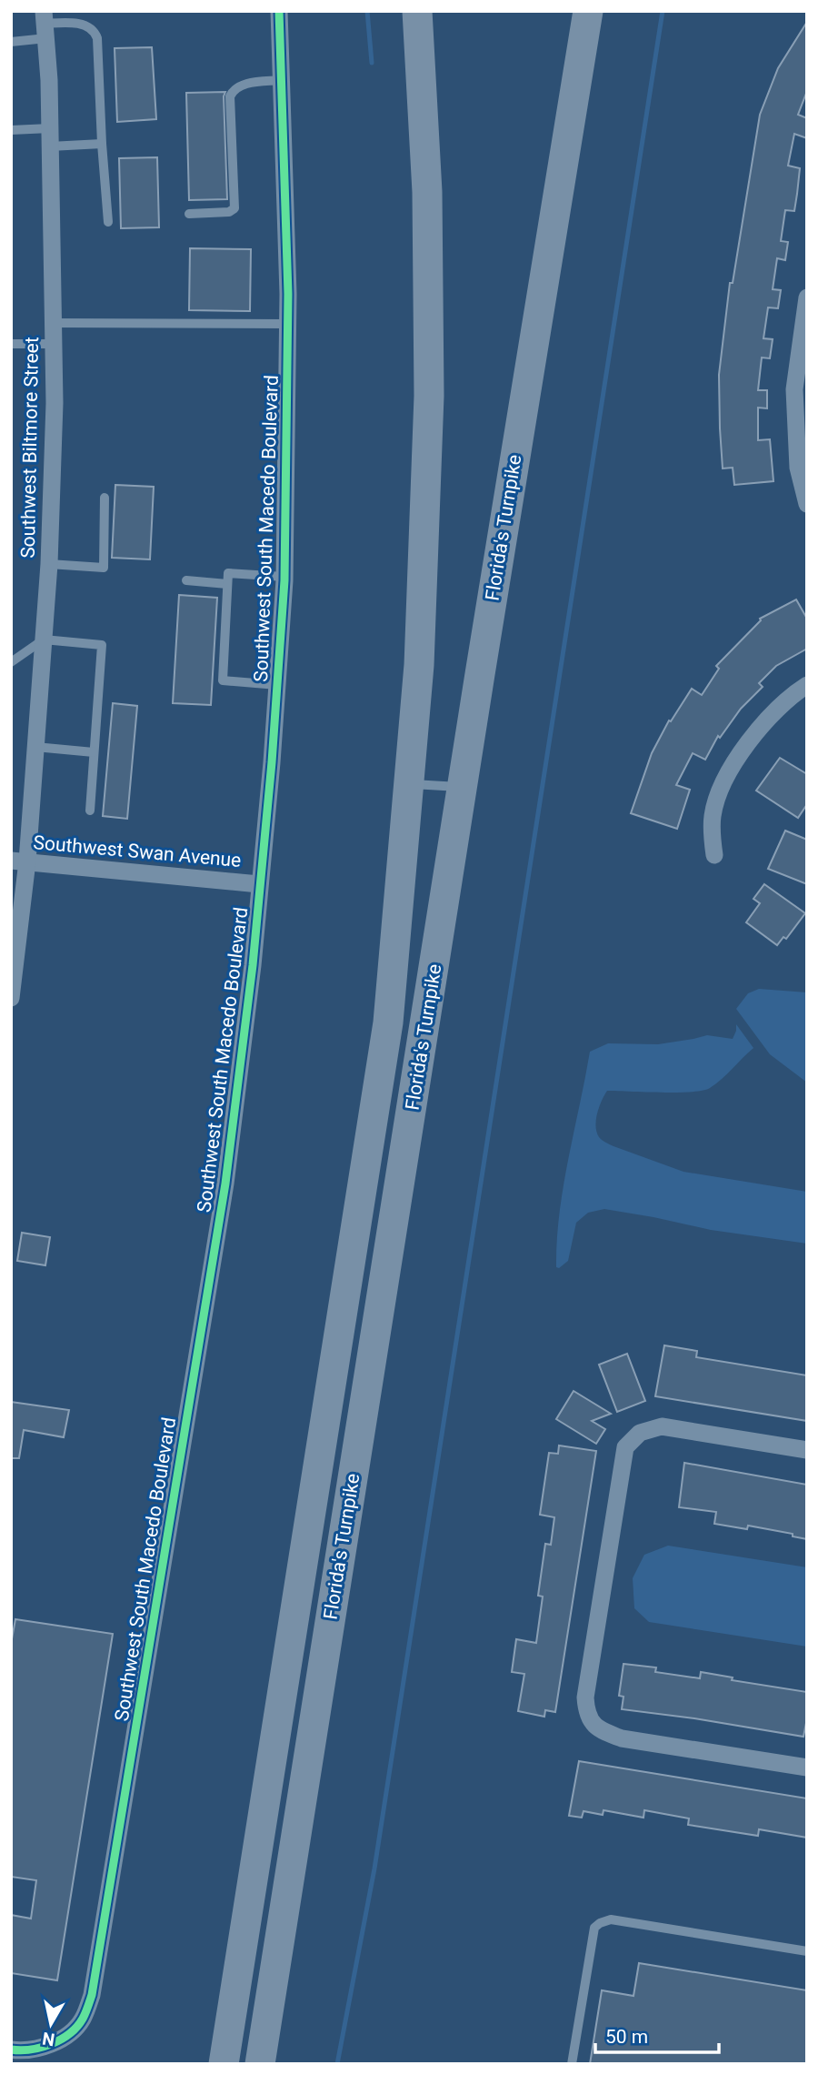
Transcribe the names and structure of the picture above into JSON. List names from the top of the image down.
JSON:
{
  "streets": {
    "highway": ["Florida's Turnpike"],
    "street": ["Southwest Biltmore Street", "Southwest South Macedo Boulevard", "Southwest Swan Avenue"]
  },
  "crossings": [
    ["Southwest Biltmore Street", "Southwest Swan Avenue"],
    ["Southwest South Macedo Boulevard", "Southwest Swan Avenue"]
  ],
  "scale_bar": "50 m",
  "north": "bottom"
}
